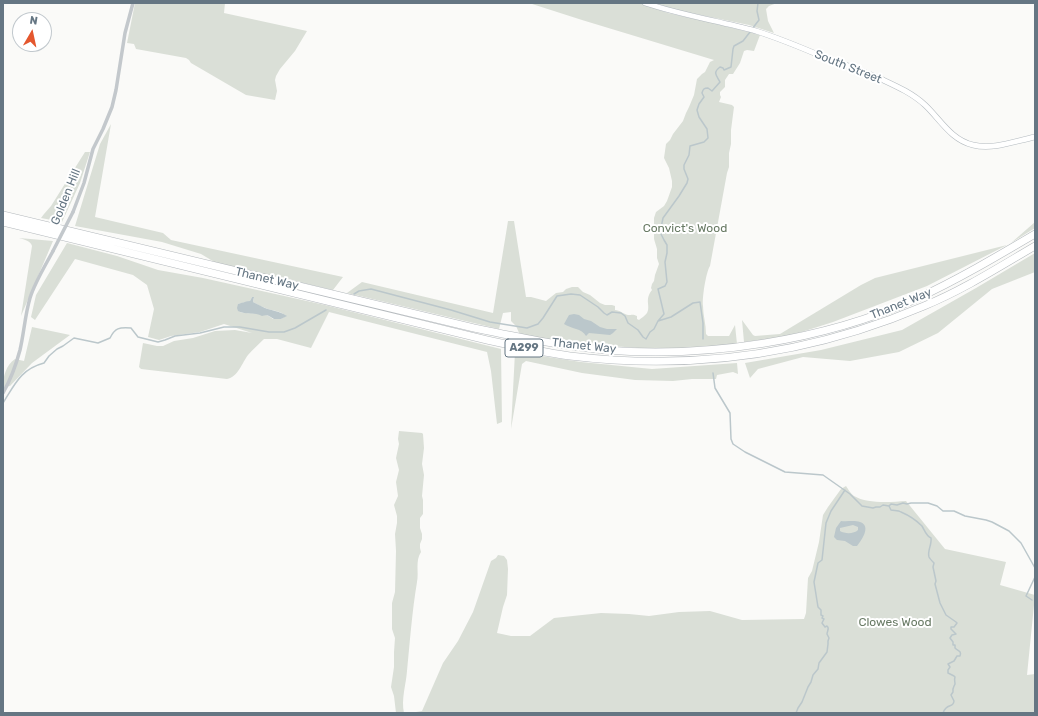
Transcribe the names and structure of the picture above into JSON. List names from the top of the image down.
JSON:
{
  "streets": {
    "highway": ["Thanet Way", "A299"],
    "street": ["South Street", "Golden Hill"]
  },
  "parks": ["Convict's Wood", "Clowes Wood"],
  "north": "top"
}
